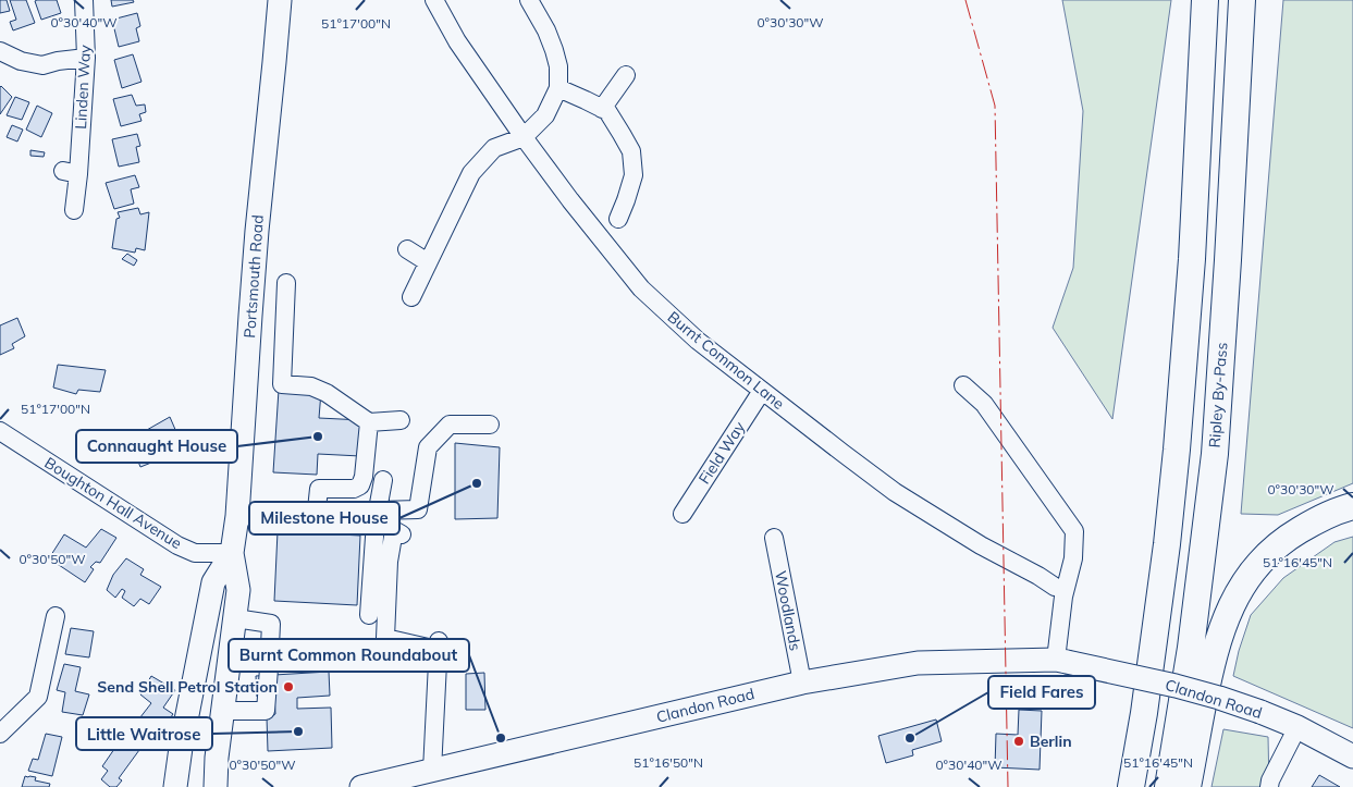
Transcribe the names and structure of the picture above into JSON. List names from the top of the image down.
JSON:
{
  "streets": {
    "highway": ["Ripley By-Pass"],
    "main road": ["Portsmouth Road", "Clandon Road"],
    "street": [
      "Linden Way",
      "Burnt Common Lane",
      "Field Way",
      "Boughton Hall Avenue",
      "Woodlands"
    ]
  },
  "crossings": [
    ["Portsmouth Road", "Boughton Hall Avenue"],
    ["Burnt Common Lane", "Field Way"],
    ["Woodlands", "Clandon Road"]
  ],
  "places": [
    "Connaught House",
    "Milestone House",
    "Send Shell Petrol Station",
    "Little Waitrose",
    "Burnt Common Roundabout",
    "Field Fares",
    "Berlin"
  ],
  "coordinates": [
    "0°30'40\"W",
    "0°30'30\"W",
    "51°17'00\"N",
    "0°30'50\"W",
    "51°16'45\"N",
    "51°16'50\"N"
  ]
}
